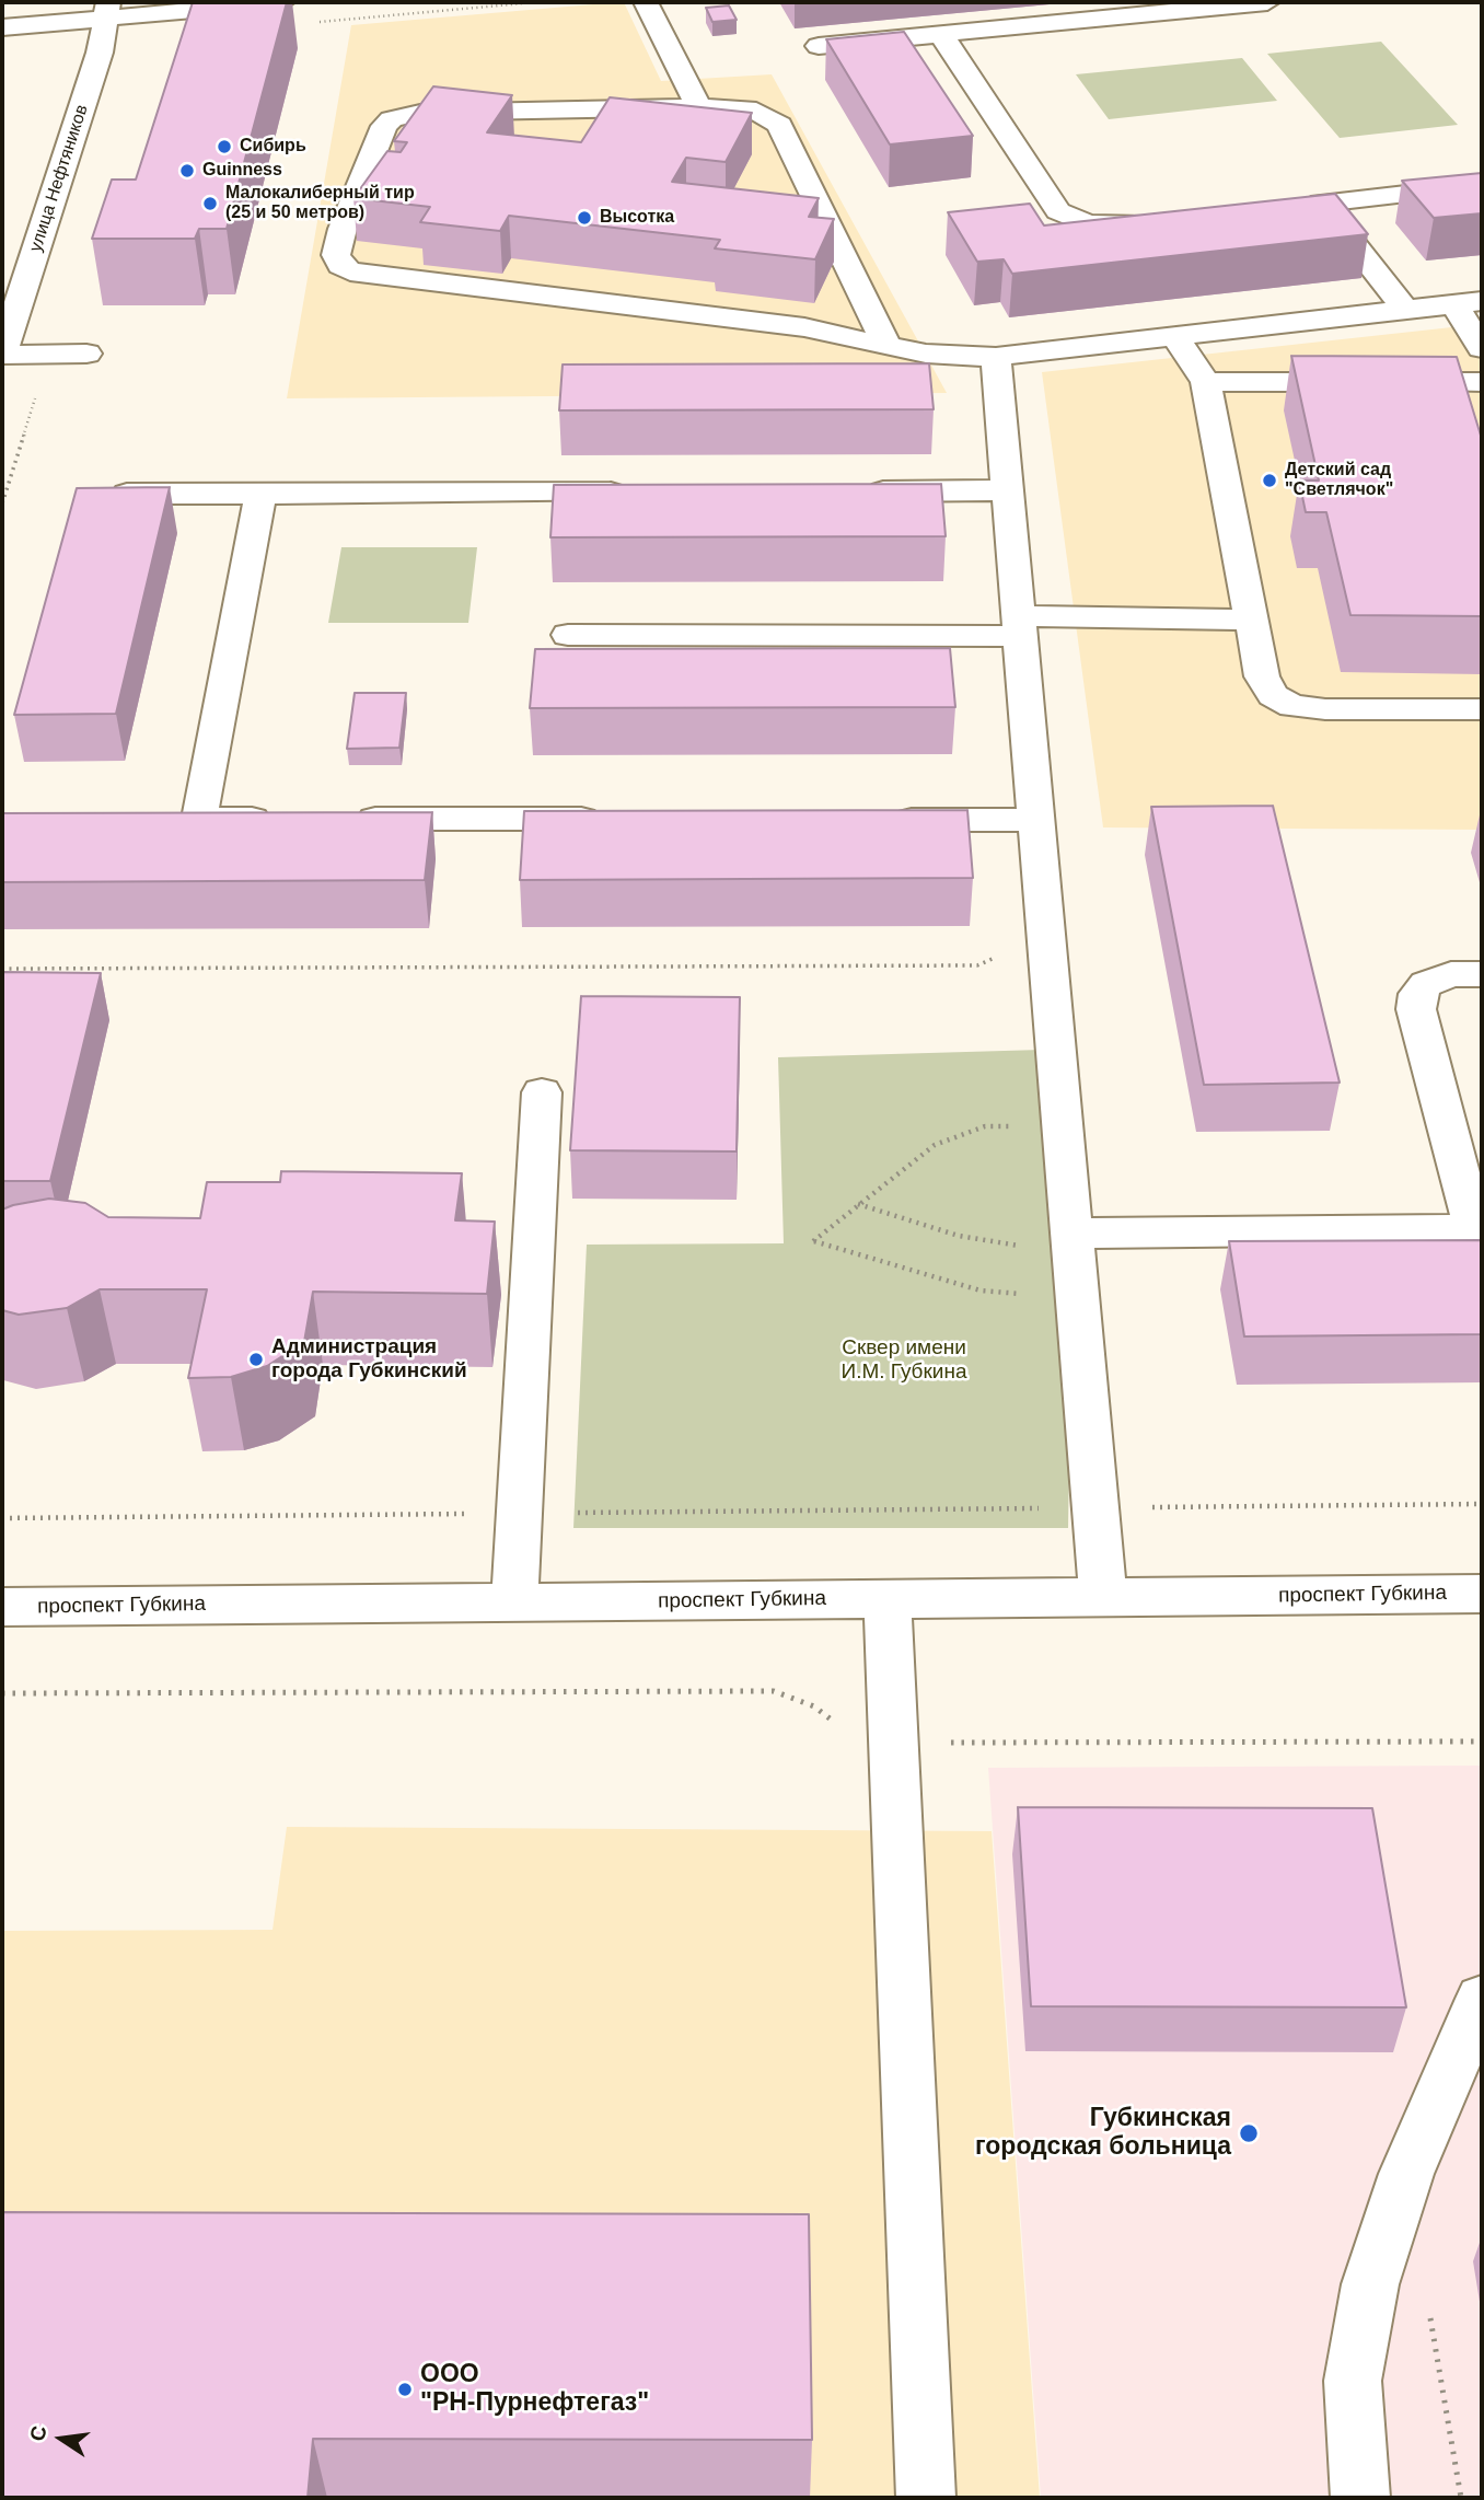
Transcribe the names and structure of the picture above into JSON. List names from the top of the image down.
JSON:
{
  "streets": {
    "street": ["улица Нефтяников", "проспект Губкина"]
  },
  "parks": ["Сквер имени И.М. Губкина"],
  "places": [
    "Сибирь",
    "Guinness",
    "Малокалиберный тир (25 и 50 метров)",
    "Высотка",
    "Детский сад \"Светлячок\"",
    "Администрация города Губкинский",
    "Губкинская городская больница",
    "ООО \"РН-Пурнефтегаз\""
  ],
  "north": "left"
}
